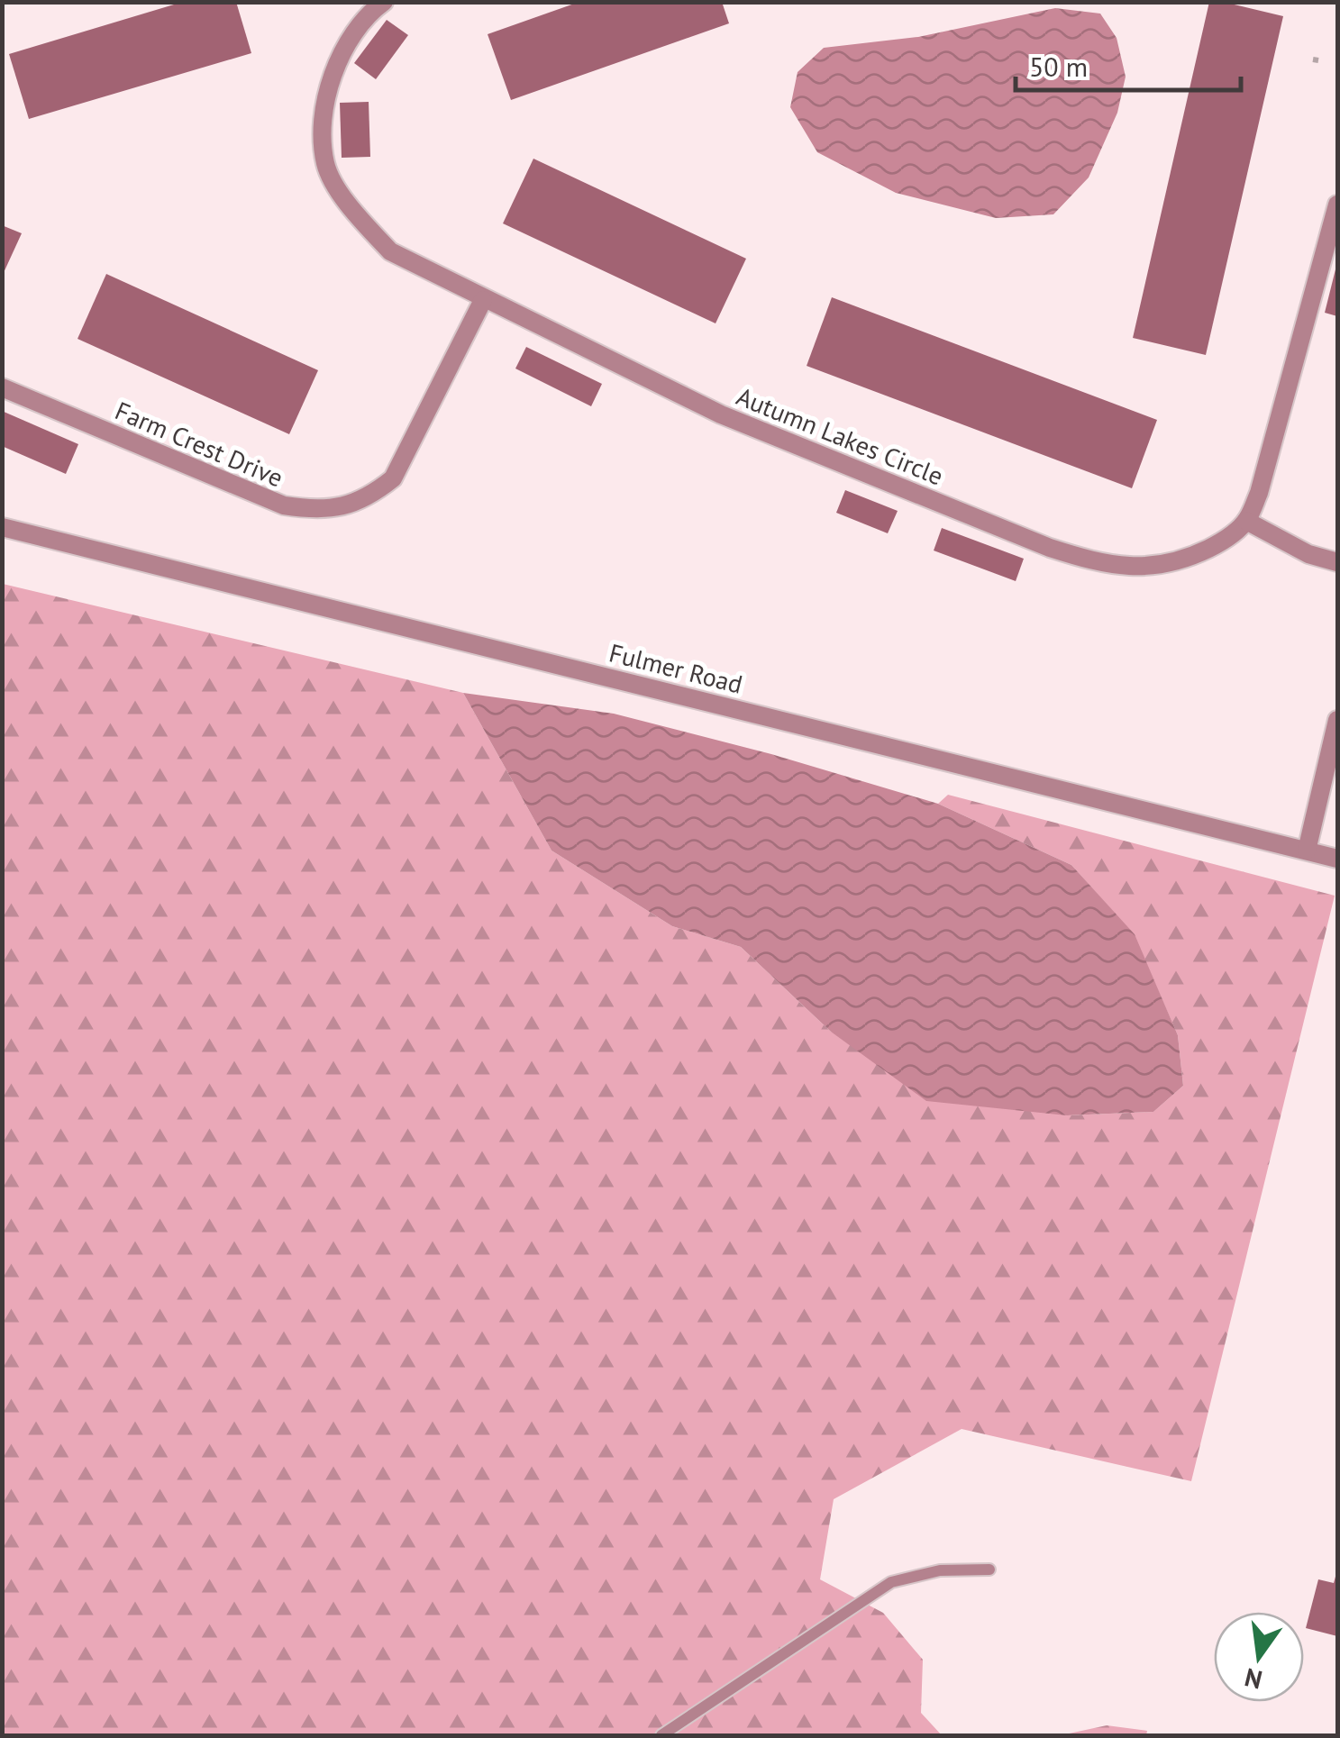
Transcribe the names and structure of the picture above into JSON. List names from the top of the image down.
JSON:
{
  "streets": {
    "street": ["Autumn Lakes Circle", "Farm Crest Drive", "Fulmer Road"]
  },
  "crossings": [
    ["Autumn Lakes Circle", "Farm Crest Drive"]
  ],
  "scale_bar": "50 m",
  "north": "bottom"
}
